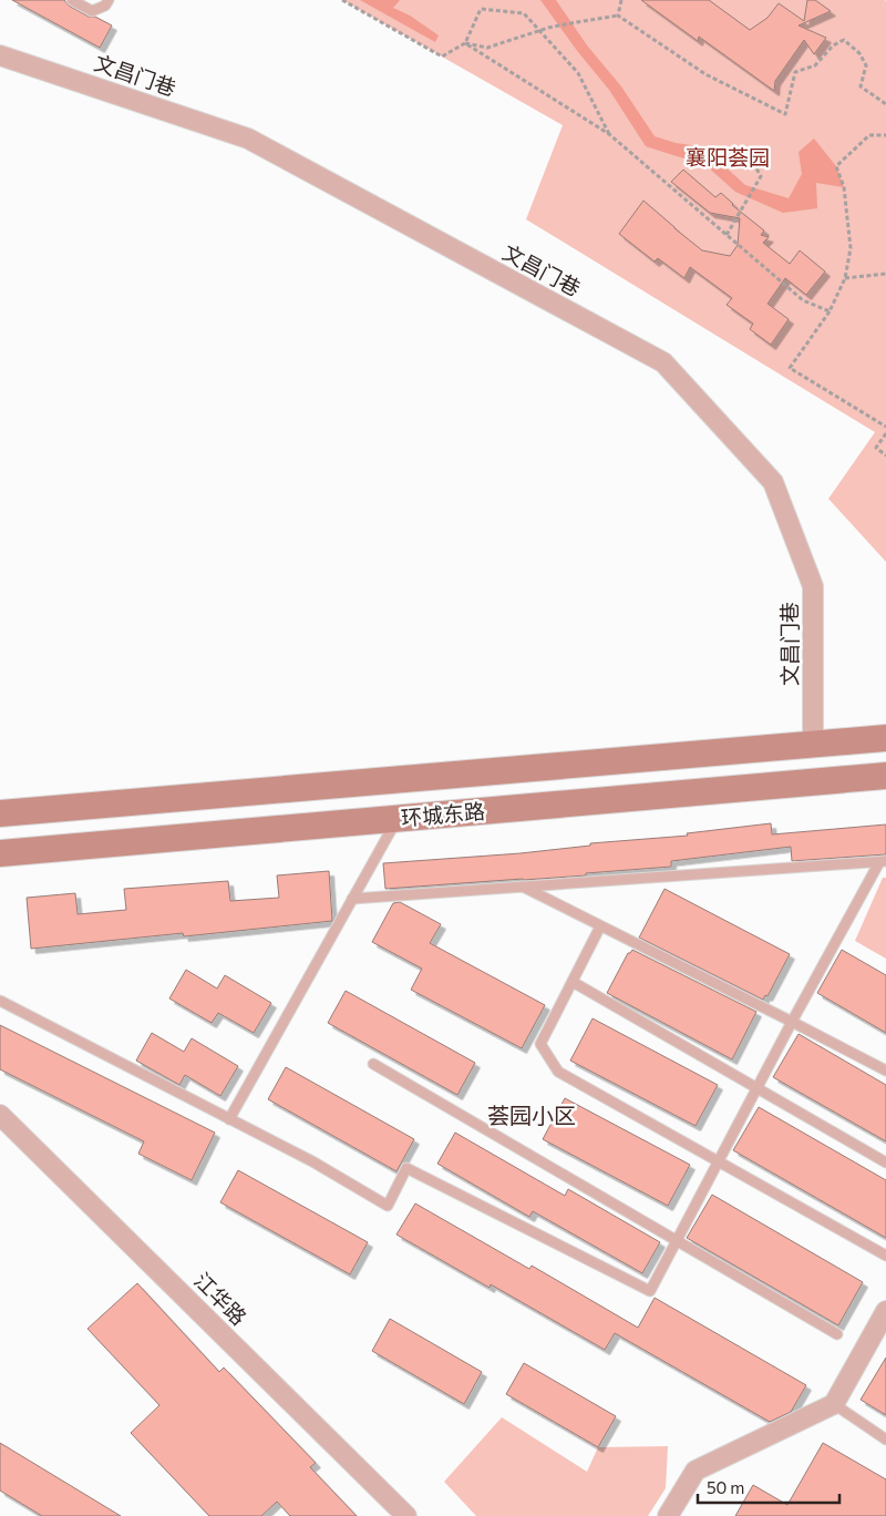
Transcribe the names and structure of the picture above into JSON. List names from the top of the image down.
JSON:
{
  "streets": {
    "main road": ["环城东路"],
    "street": ["文昌门巷", "江华路"]
  },
  "crossings": [
    ["文昌门巷", "环城东路"]
  ],
  "districts": ["荟园小区"],
  "parks": ["襄阳荟园"],
  "scale_bar": "50 m"
}
